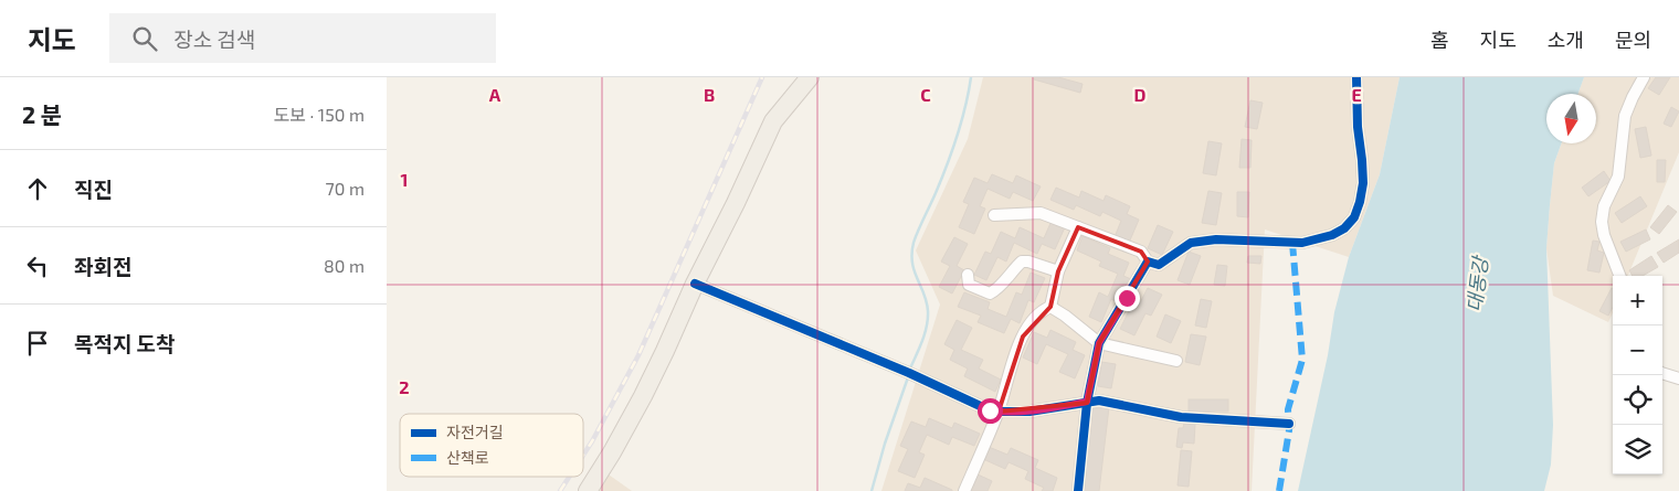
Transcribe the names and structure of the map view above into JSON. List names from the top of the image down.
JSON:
{
  "water": ["대동강"],
  "legend": ["자전거길", "산책로"],
  "north": "bottom",
  "page": {
    "header": "지도",
    "search": "장소 검색",
    "nav": [
      "홈",
      "지도",
      "소개",
      "문의"
    ],
    "heading": ["2 분", "도보 · 150 m"],
    "list": [
      ["직진", "70 m"],
      ["좌회전", "80 m"],
      "목적지 도착"
    ],
    "map_buttons": ["+", "−"]
  },
  "grid": {
    "columns": [
      "A",
      "B",
      "C",
      "D",
      "E"
    ],
    "rows": ["1", "2"]
  }
}
